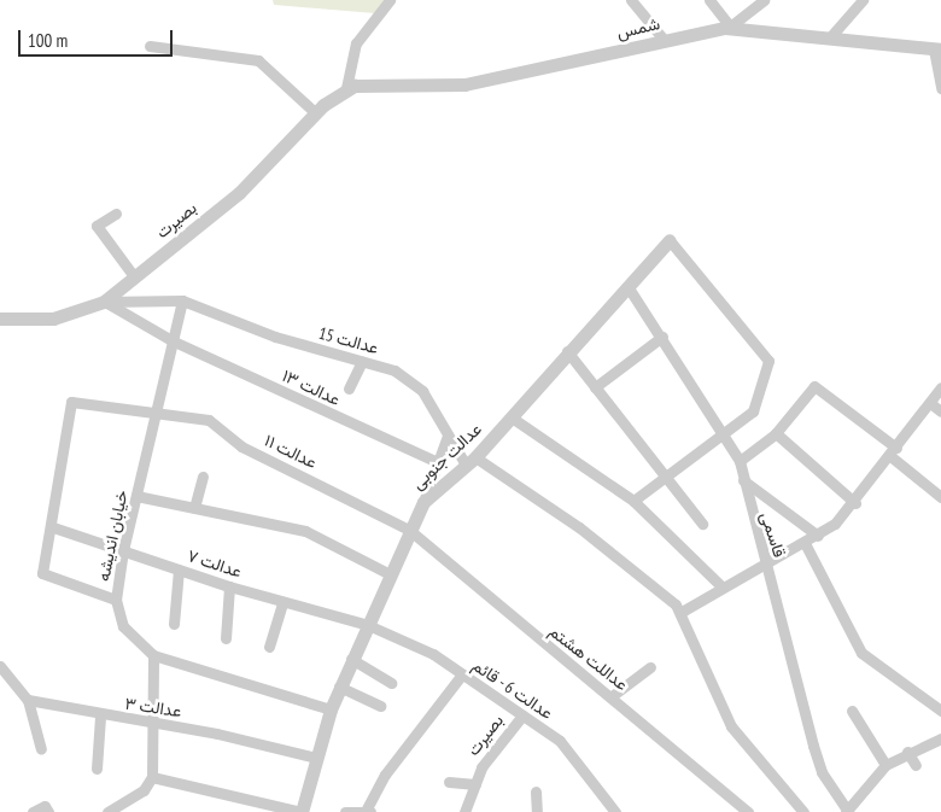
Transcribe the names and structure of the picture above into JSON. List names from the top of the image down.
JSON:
{
  "streets": {
    "street": [
      "شمس",
      "بصیرت",
      "عدالت 15",
      "عدالت ۱۳",
      "عدالت ۱۱",
      "عدالت جنوبی",
      "قاسمی",
      "خیابان اندیشه",
      "عدالت ۷",
      "عداللت هشتم",
      "عدالت 6 - قائم",
      "عدالت ۳"
    ]
  },
  "crossings": [
    ["شمس", "بصیرت"],
    ["بصیرت", "عدالت ۱۳"],
    ["بصیرت", "عدالت 6 - قائم"],
    ["عدالت 15", "عدالت جنوبی"],
    ["عدالت 15", "خیابان اندیشه"],
    ["عدالت ۱۳", "خیابان اندیشه"],
    ["عدالت ۱۱", "عدالت جنوبی"],
    ["عدالت ۱۱", "خیابان اندیشه"],
    ["عدالت ۱۱", "عدالت ۷"],
    ["عدالت ۱۱", "عداللت هشتم"],
    ["عدالت جنوبی", "قاسمی"],
    ["عدالت جنوبی", "عدالت ۷"],
    ["عدالت جنوبی", "عداللت هشتم"],
    ["عدالت جنوبی", "عدالت 6 - قائم"],
    ["عدالت جنوبی", "عدالت ۳"],
    ["خیابان اندیشه", "عدالت ۷"],
    ["عدالت ۷", "عدالت 6 - قائم"]
  ],
  "scale_bar": "100 m"
}
